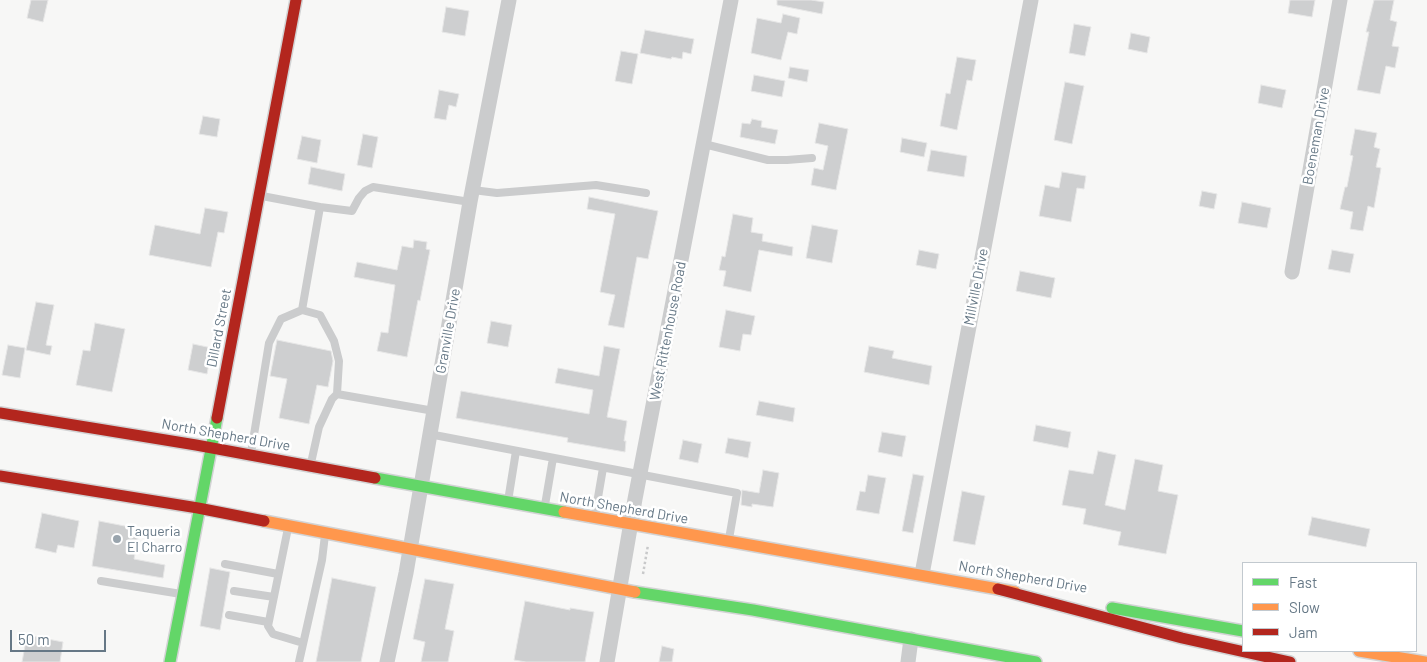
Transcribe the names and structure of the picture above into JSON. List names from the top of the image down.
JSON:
{
  "streets": {
    "main road": ["Dillard Street", "North Shepherd Drive"],
    "street": [
      "Boeneman Drive",
      "Millville Drive",
      "Granville Drive",
      "West Rittenhouse Road"
    ]
  },
  "crossings": [
    ["Millville Drive", "North Shepherd Drive"],
    ["Dillard Street", "North Shepherd Drive"],
    ["Granville Drive", "North Shepherd Drive"],
    ["West Rittenhouse Road", "North Shepherd Drive"]
  ],
  "places": ["Taqueria El Charro"],
  "legend": ["Fast", "Slow", "Jam"],
  "scale_bar": "50 m"
}
